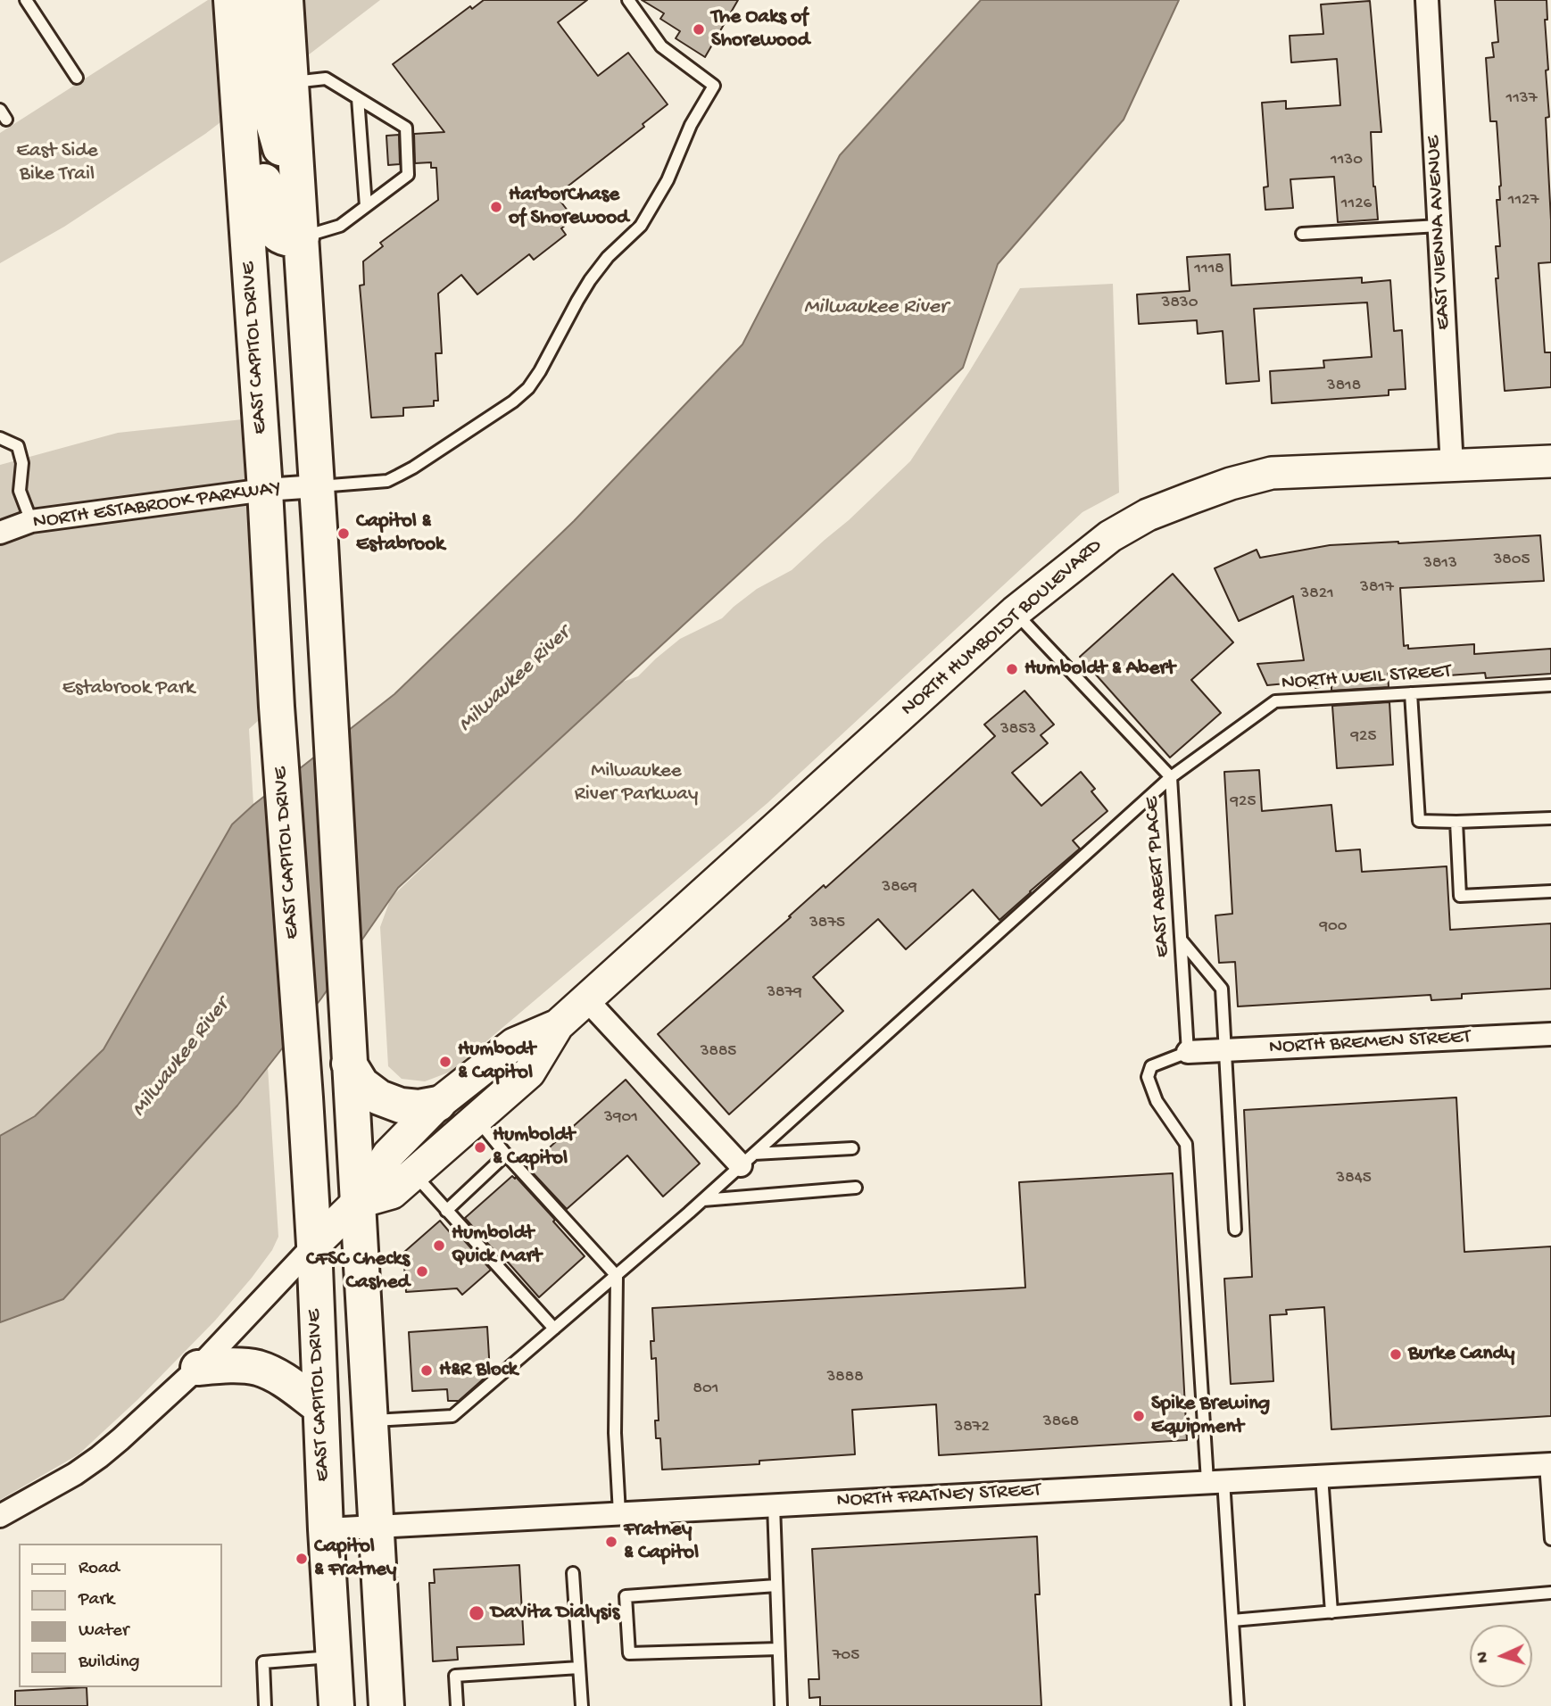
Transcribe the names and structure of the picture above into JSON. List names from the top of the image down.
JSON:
{
  "streets": {
    "main road": ["EAST CAPITOL DRIVE", "NORTH HUMBOLDT BOULEVARD"],
    "street": [
      "EAST VIENNA AVENUE",
      "NORTH ESTABROOK PARKWAY",
      "NORTH BREMEN STREET",
      "NORTH FRATNEY STREET"
    ],
    "lane": ["NORTH WEIL STREET", "EAST ABERT PLACE"]
  },
  "crossings": [
    ["EAST VIENNA AVENUE", "NORTH HUMBOLDT BOULEVARD"],
    ["EAST CAPITOL DRIVE", "NORTH ESTABROOK PARKWAY"],
    ["EAST CAPITOL DRIVE", "NORTH HUMBOLDT BOULEVARD"],
    ["EAST CAPITOL DRIVE", "NORTH FRATNEY STREET"],
    ["NORTH HUMBOLDT BOULEVARD", "EAST ABERT PLACE"],
    ["NORTH WEIL STREET", "EAST ABERT PLACE"],
    ["EAST ABERT PLACE", "NORTH BREMEN STREET"]
  ],
  "water": ["Milwaukee River"],
  "parks": ["East Side Bike Trail", "Estabrook Park", "Milwaukee River Parkway"],
  "places": [
    "The Oaks of Shorewood",
    "HarborChase of Shorewood",
    "Capitol & Estabrook",
    "Humboldt & Abert",
    "Humbodt & Capitol",
    "Humboldt & Capitol",
    "Humboldt Quick Mart",
    "CFSC Checks Cashed",
    "Burke Candy",
    "H&R Block",
    "Spike Brewing Equipment",
    "Fratney & Capitol",
    "Capitol & Fratney",
    "DaVita Dialysis"
  ],
  "house_numbers": [
    "1137",
    "1130",
    "1127",
    "1126",
    "1118",
    "3830",
    "3818",
    "3805",
    "3813",
    "3817",
    "3821",
    "3853",
    "925",
    "925",
    "3869",
    "3875",
    "900",
    "3879",
    "3885",
    "3901",
    "3845",
    "3888",
    "801",
    "3868",
    "3872",
    "705"
  ],
  "legend": [
    "Road",
    "Park",
    "Water",
    "Building"
  ],
  "north": "left"
}
